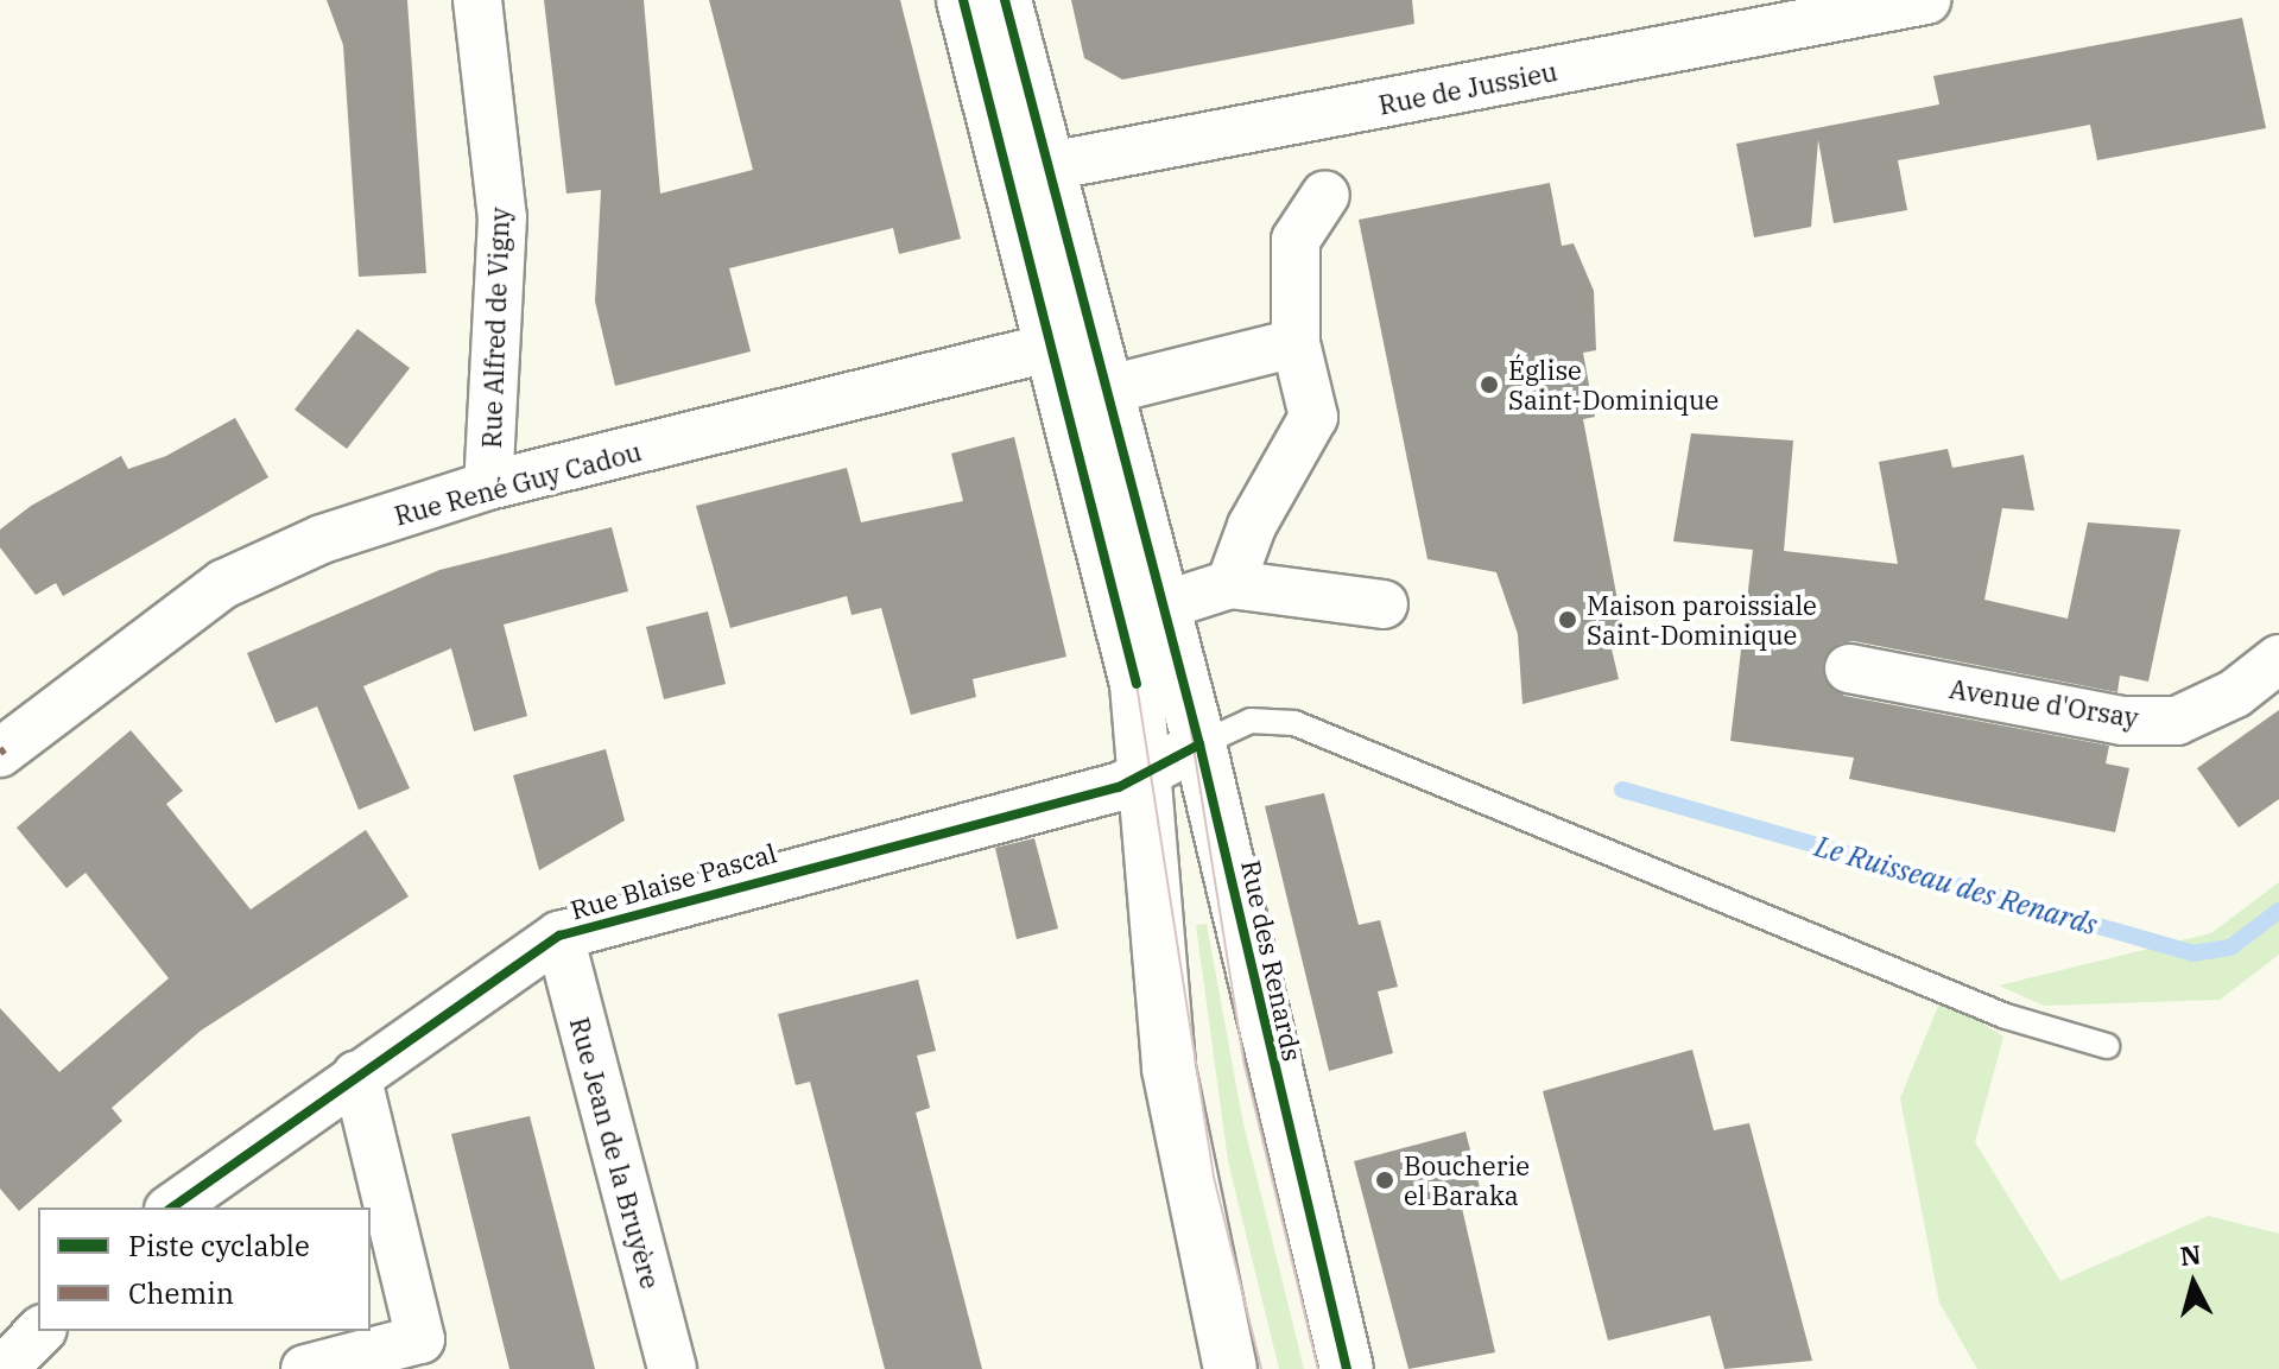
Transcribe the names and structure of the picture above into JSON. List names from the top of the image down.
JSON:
{
  "streets": {
    "street": [
      "Rue de Jussieu",
      "Rue Alfred de Vigny",
      "Rue René Guy Cadou",
      "Avenue d'Orsay",
      "Rue Blaise Pascal",
      "Rue des Renards",
      "Rue Jean de la Bruyère"
    ]
  },
  "crossings": [
    ["Rue Alfred de Vigny", "Rue René Guy Cadou"],
    ["Rue Blaise Pascal", "Rue des Renards"],
    ["Rue Blaise Pascal", "Rue Jean de la Bruyère"]
  ],
  "water": ["Le Ruisseau des Renards"],
  "places": ["Église Saint-Dominique", "Maison paroissiale Saint-Dominique", "Boucherie el Baraka"],
  "legend": ["Piste cyclable", "Chemin"],
  "north": "top"
}
